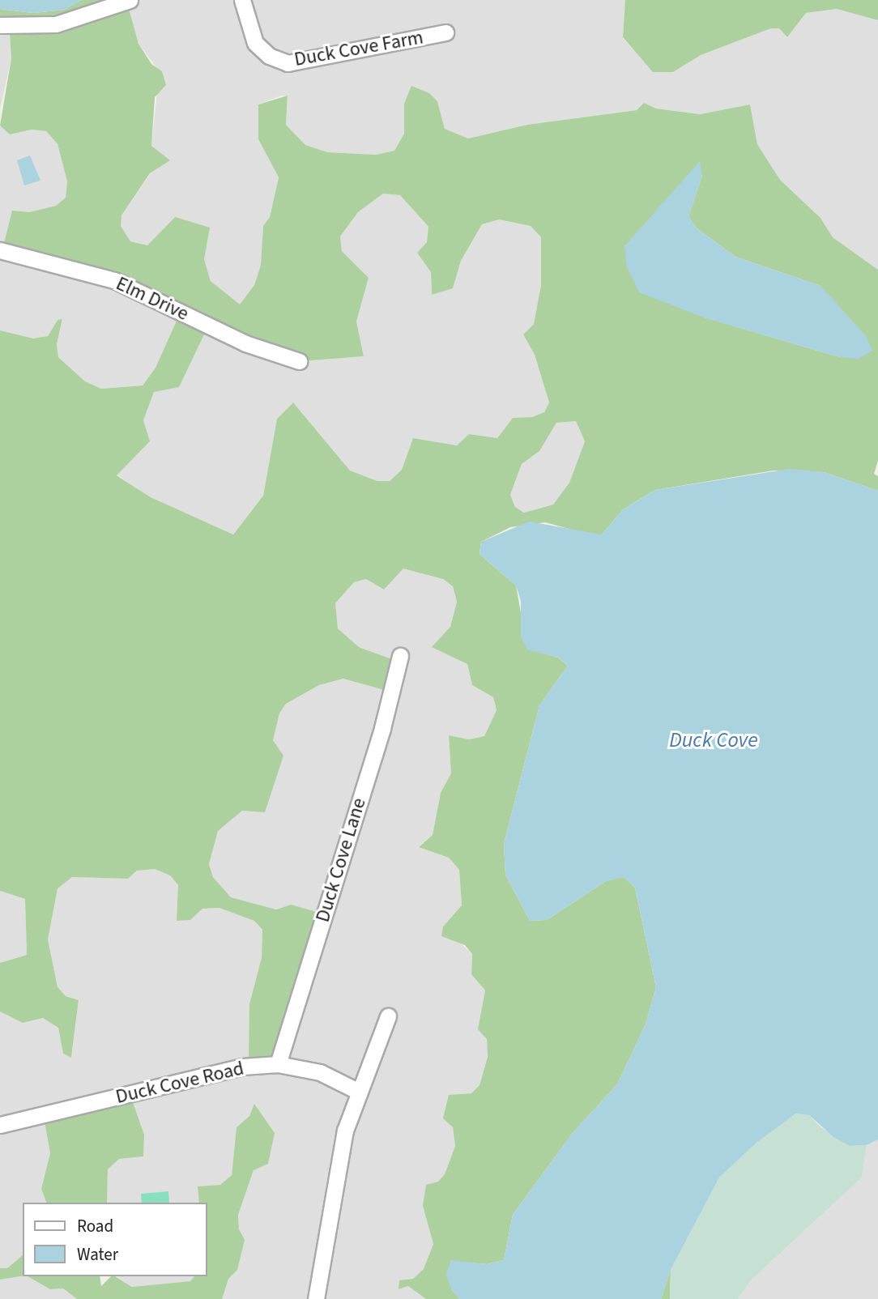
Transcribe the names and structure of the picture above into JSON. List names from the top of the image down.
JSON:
{
  "streets": {
    "street": [
      "Duck Cove Farm",
      "Elm Drive",
      "Duck Cove Lane",
      "Duck Cove Road"
    ]
  },
  "crossings": [
    ["Duck Cove Lane", "Duck Cove Road"]
  ],
  "water": ["Duck Cove"],
  "legend": ["Road", "Water"]
}
